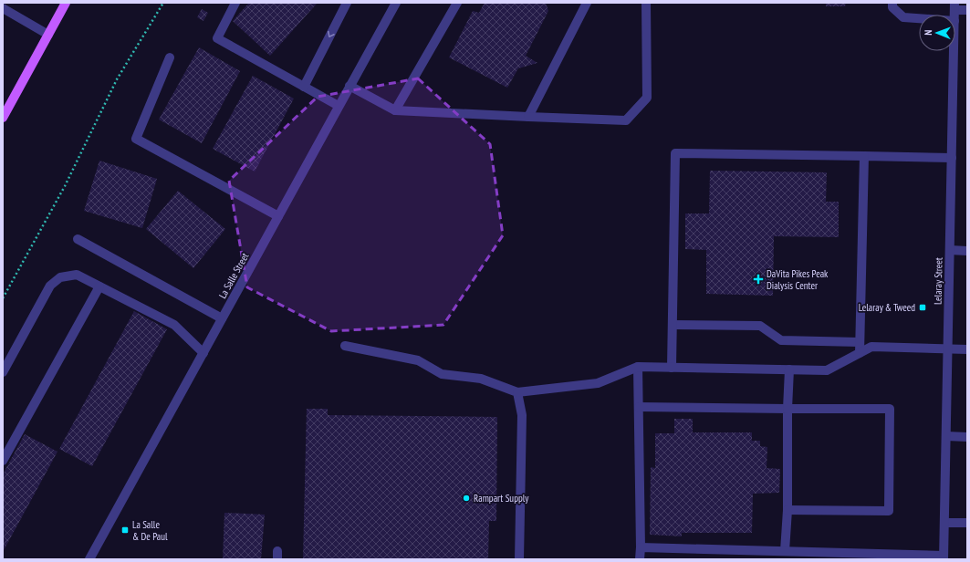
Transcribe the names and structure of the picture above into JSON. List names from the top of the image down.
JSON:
{
  "streets": {
    "street": ["La Salle Street", "Lelaray Street"]
  },
  "places": {
    "health": ["DaVita Pikes Peak Dialysis Center"],
    "transit": ["Lelaray & Tweed", "La Salle & De Paul"],
    "other": ["Rampart Supply"]
  },
  "north": "left"
}
